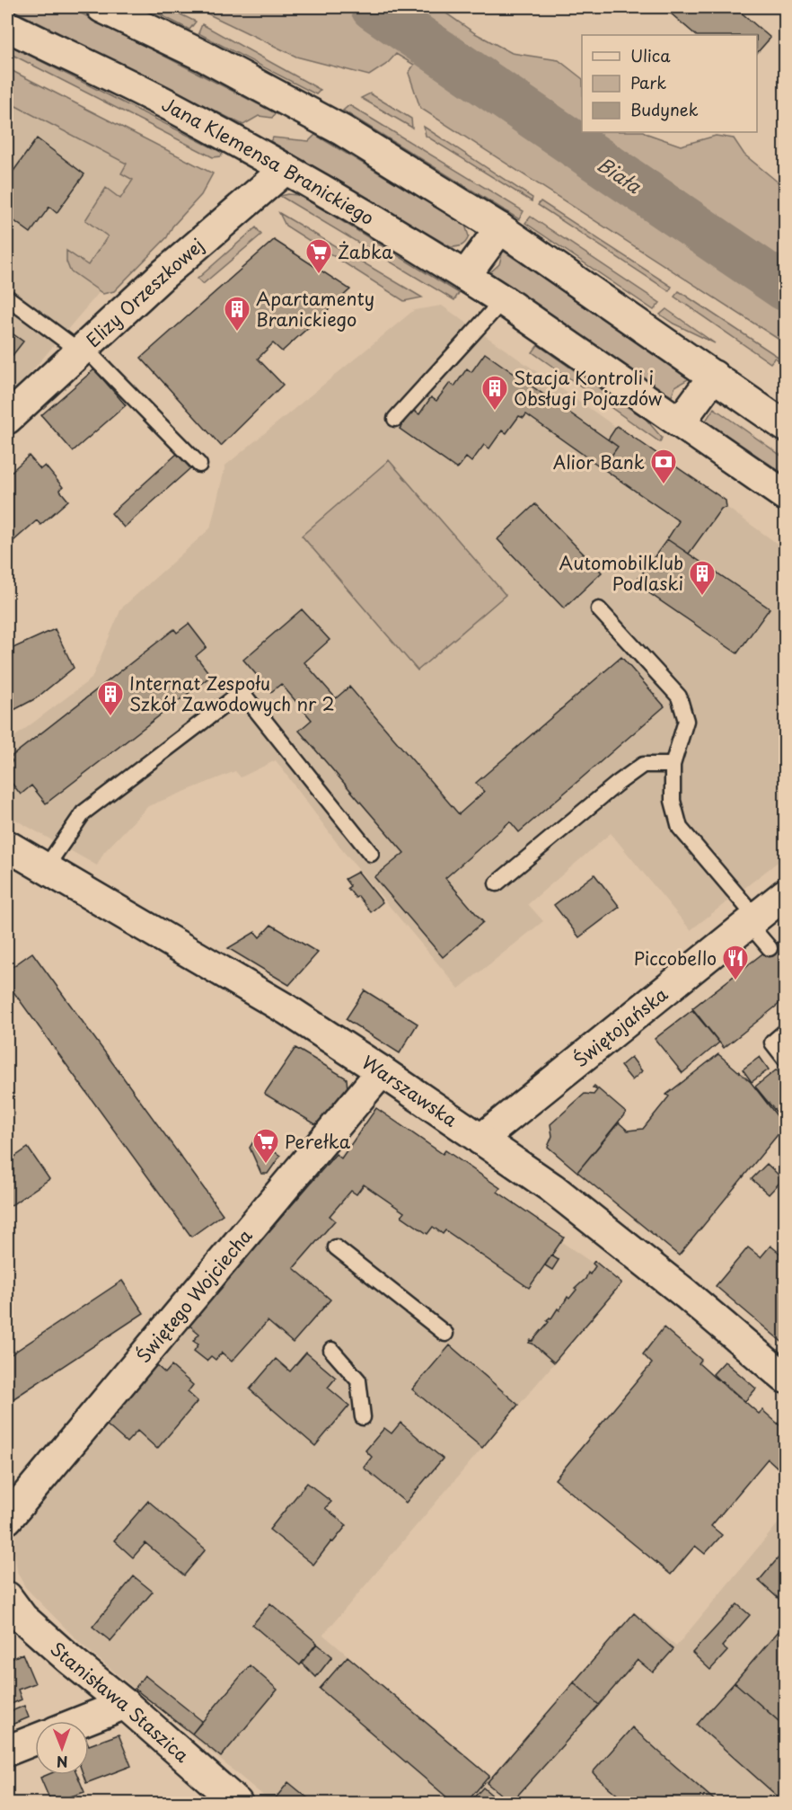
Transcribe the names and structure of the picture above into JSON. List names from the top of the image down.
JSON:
{
  "streets": {
    "street": [
      "Jana Klemensa Branickiego",
      "Elizy Orzeszkowej",
      "Świętojańska",
      "Warszawska",
      "Świętego Wojciecha",
      "Stanisława Staszica"
    ]
  },
  "crossings": [
    ["Jana Klemensa Branickiego", "Elizy Orzeszkowej"],
    ["Świętojańska", "Warszawska"],
    ["Warszawska", "Świętego Wojciecha"]
  ],
  "water": ["Biała"],
  "places": {
    "supermarket": ["Żabka", "Perełka"],
    "building": [
      "Apartamenty Branickiego",
      "Stacja Kontroli i Obsługi Pojazdów",
      "Automobilklub Podlaski",
      "Internat Zespołu Szkół Zawodowych nr 2"
    ],
    "bank": ["Alior Bank"],
    "restaurant": ["Piccobello"]
  },
  "legend": ["Ulica", "Park", "Budynek"],
  "north": "bottom"
}
